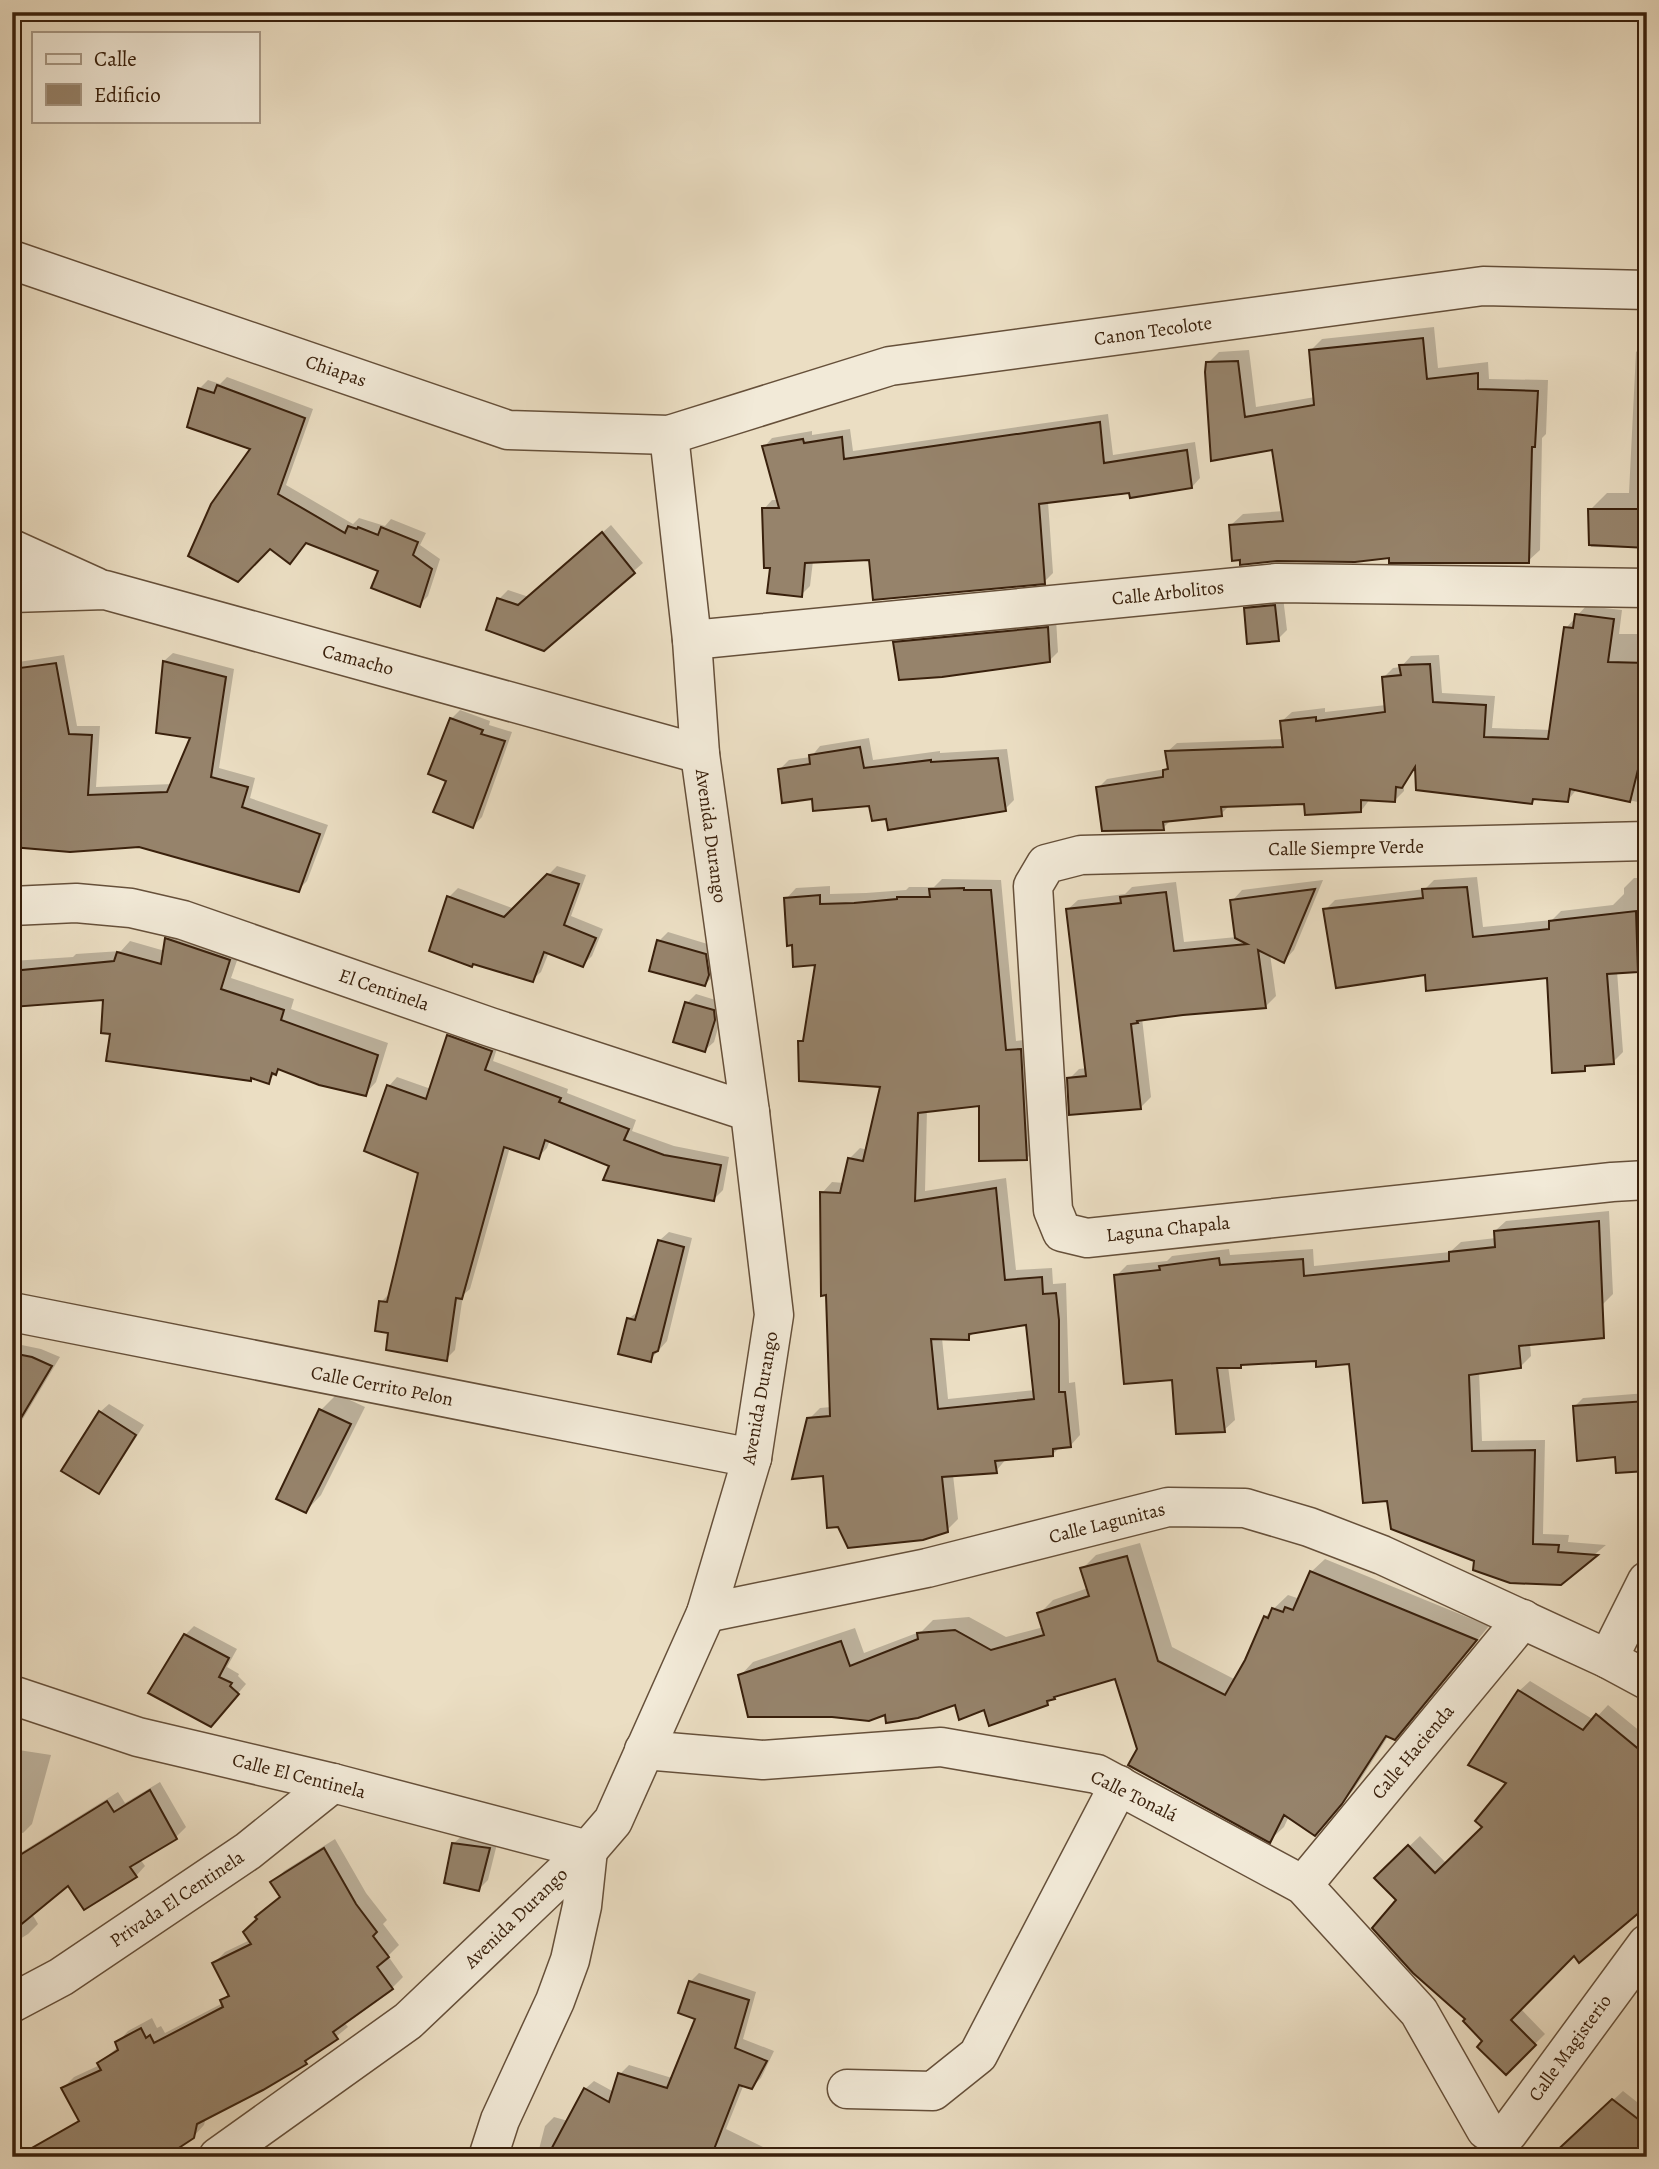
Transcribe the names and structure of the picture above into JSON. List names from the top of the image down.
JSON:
{
  "streets": {
    "street": [
      "Canon Tecolote",
      "Chiapas",
      "Calle Arbolitos",
      "Camacho",
      "Avenida Durango",
      "Calle Siempre Verde",
      "El Centinela",
      "Laguna Chapala",
      "Calle Cerrito Pelon",
      "Calle Lagunitas",
      "Calle Hacienda",
      "Calle El Centinela",
      "Calle Tonalá",
      "Privada El Centinela",
      "Calle Magisterio"
    ]
  },
  "crossings": [
    ["Canon Tecolote", "Chiapas"],
    ["Canon Tecolote", "Avenida Durango"],
    ["Chiapas", "Avenida Durango"],
    ["Calle Arbolitos", "Avenida Durango"],
    ["Camacho", "Avenida Durango"],
    ["Avenida Durango", "El Centinela"],
    ["Avenida Durango", "Calle Cerrito Pelon"],
    ["Avenida Durango", "Calle Lagunitas"],
    ["Avenida Durango", "Calle El Centinela"],
    ["Avenida Durango", "Calle Tonalá"],
    ["Calle Siempre Verde", "Laguna Chapala"],
    ["Calle Lagunitas", "Calle Hacienda"],
    ["Calle Hacienda", "Calle Tonalá"],
    ["Calle El Centinela", "Privada El Centinela"],
    ["Calle Tonalá", "Calle Magisterio"]
  ],
  "legend": ["Calle", "Edificio"]
}
